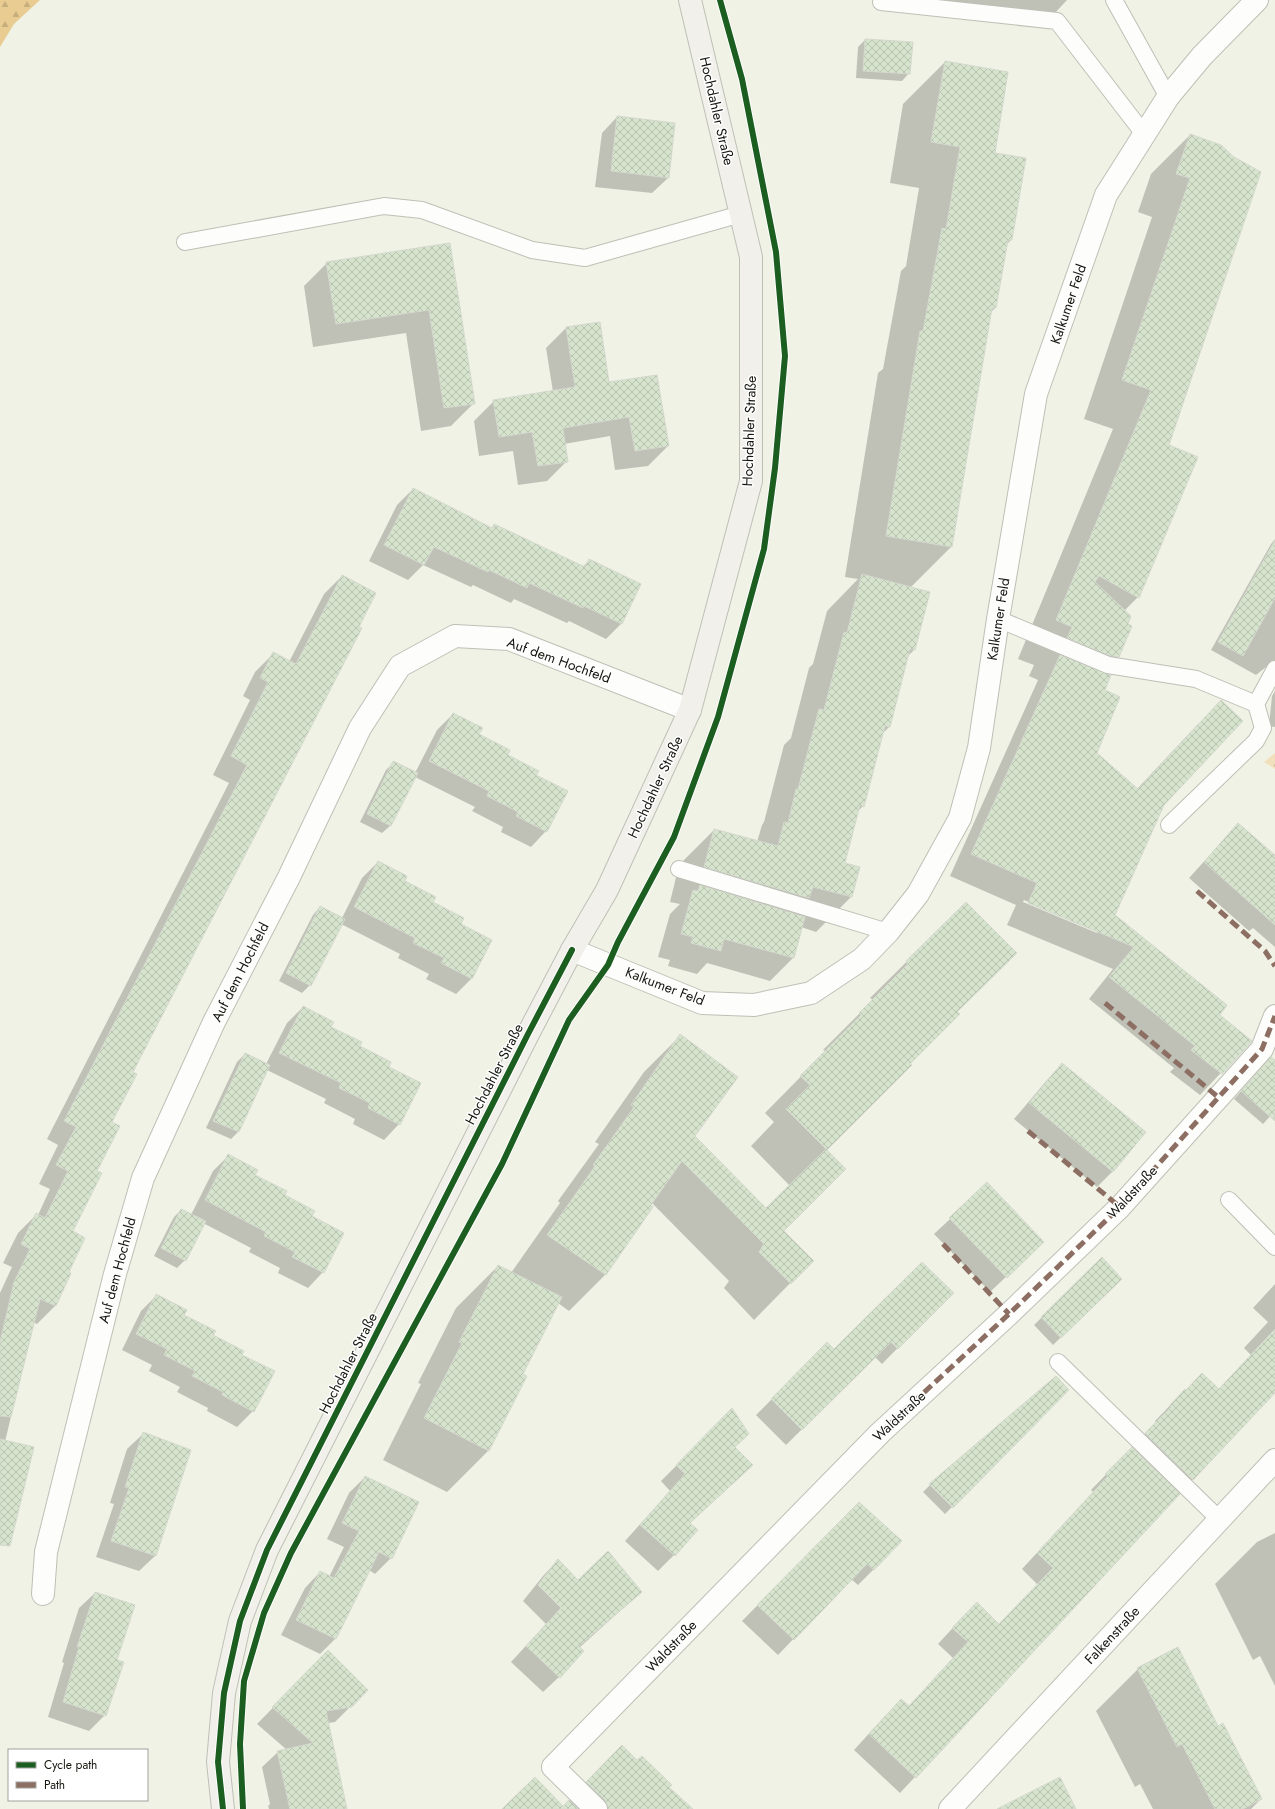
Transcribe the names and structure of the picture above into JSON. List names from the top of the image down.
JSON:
{
  "streets": {
    "main road": ["Hochdahler Straße"],
    "street": [
      "Kalkumer Feld",
      "Auf dem Hochfeld",
      "Waldstraße",
      "Falkenstraße"
    ]
  },
  "crossings": [
    ["Hochdahler Straße", "Kalkumer Feld"],
    ["Hochdahler Straße", "Auf dem Hochfeld"]
  ],
  "legend": ["Cycle path", "Path"]
}
